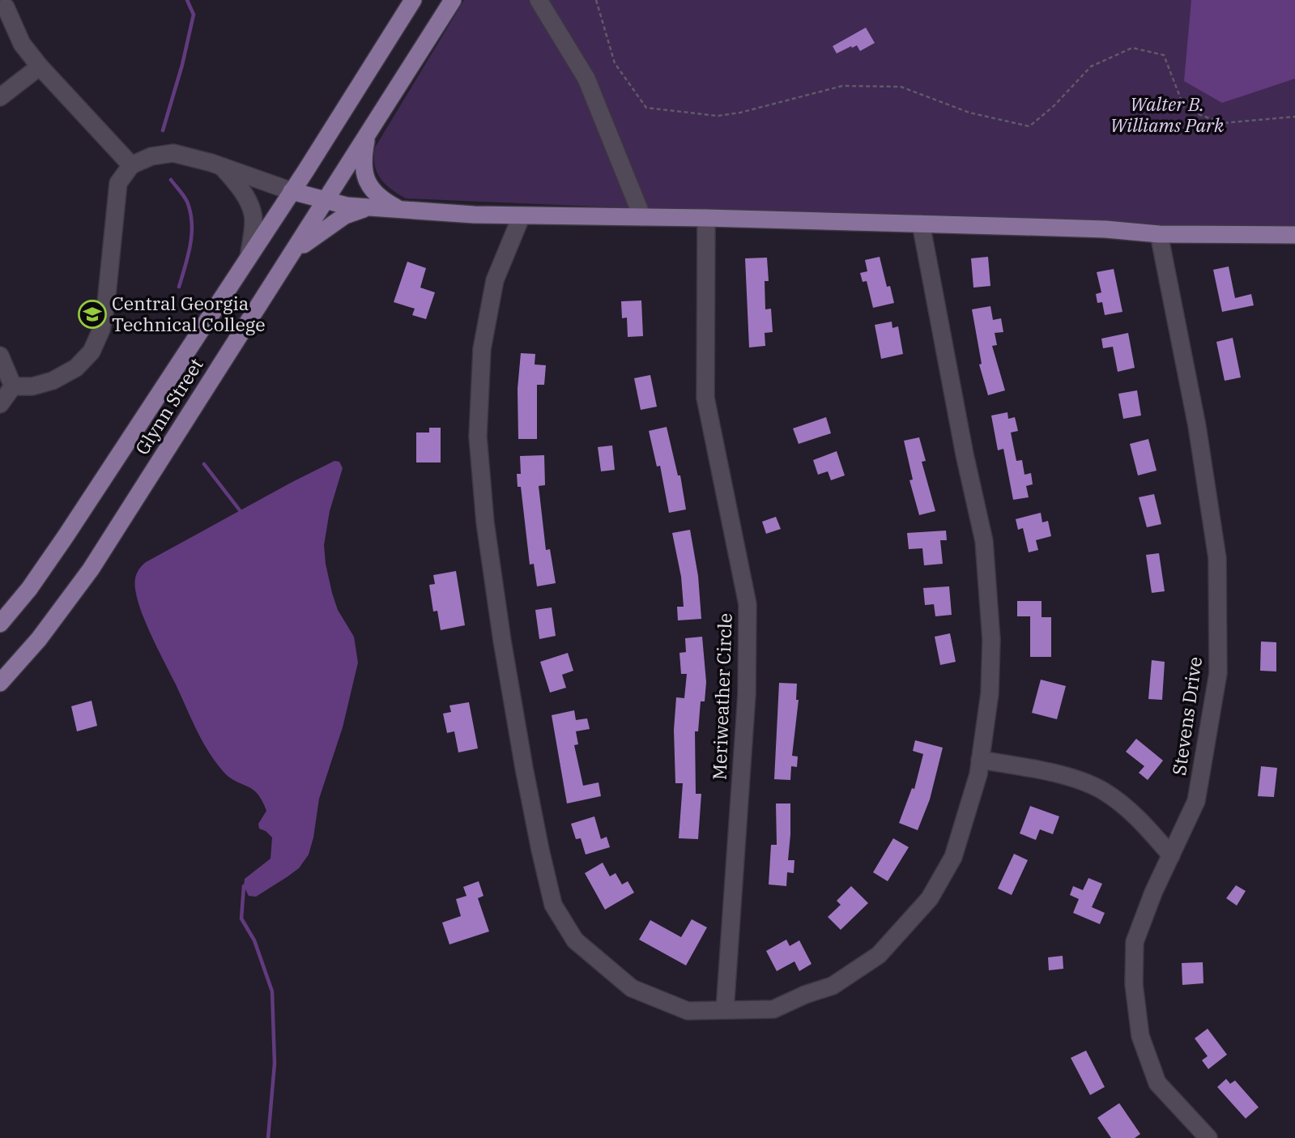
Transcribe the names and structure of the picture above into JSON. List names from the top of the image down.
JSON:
{
  "streets": {
    "main road": ["Glynn Street"],
    "street": ["Meriweather Circle", "Stevens Drive"]
  },
  "parks": ["Walter B. Williams Park"],
  "places": {
    "school or university": ["Central Georgia Technical College"]
  }
}
